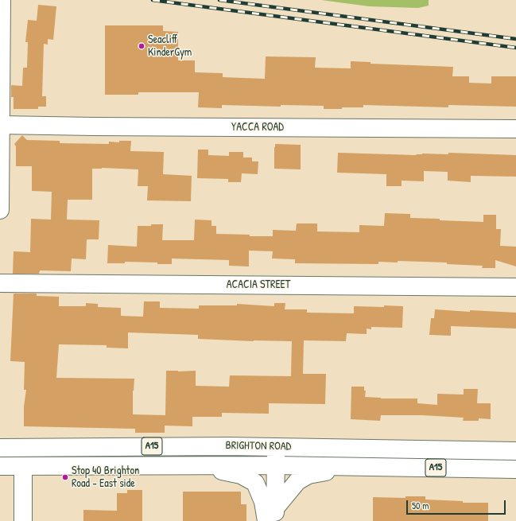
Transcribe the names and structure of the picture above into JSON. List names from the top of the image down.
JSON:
{
  "streets": {
    "main road": [
      "YACCA ROAD",
      "ACACIA STREET",
      "A15",
      "BRIGHTON ROAD"
    ]
  },
  "places": ["Seacliff KinderGym", "Stop 40 Brighton Road - East side"],
  "scale_bar": "50 m"
}
